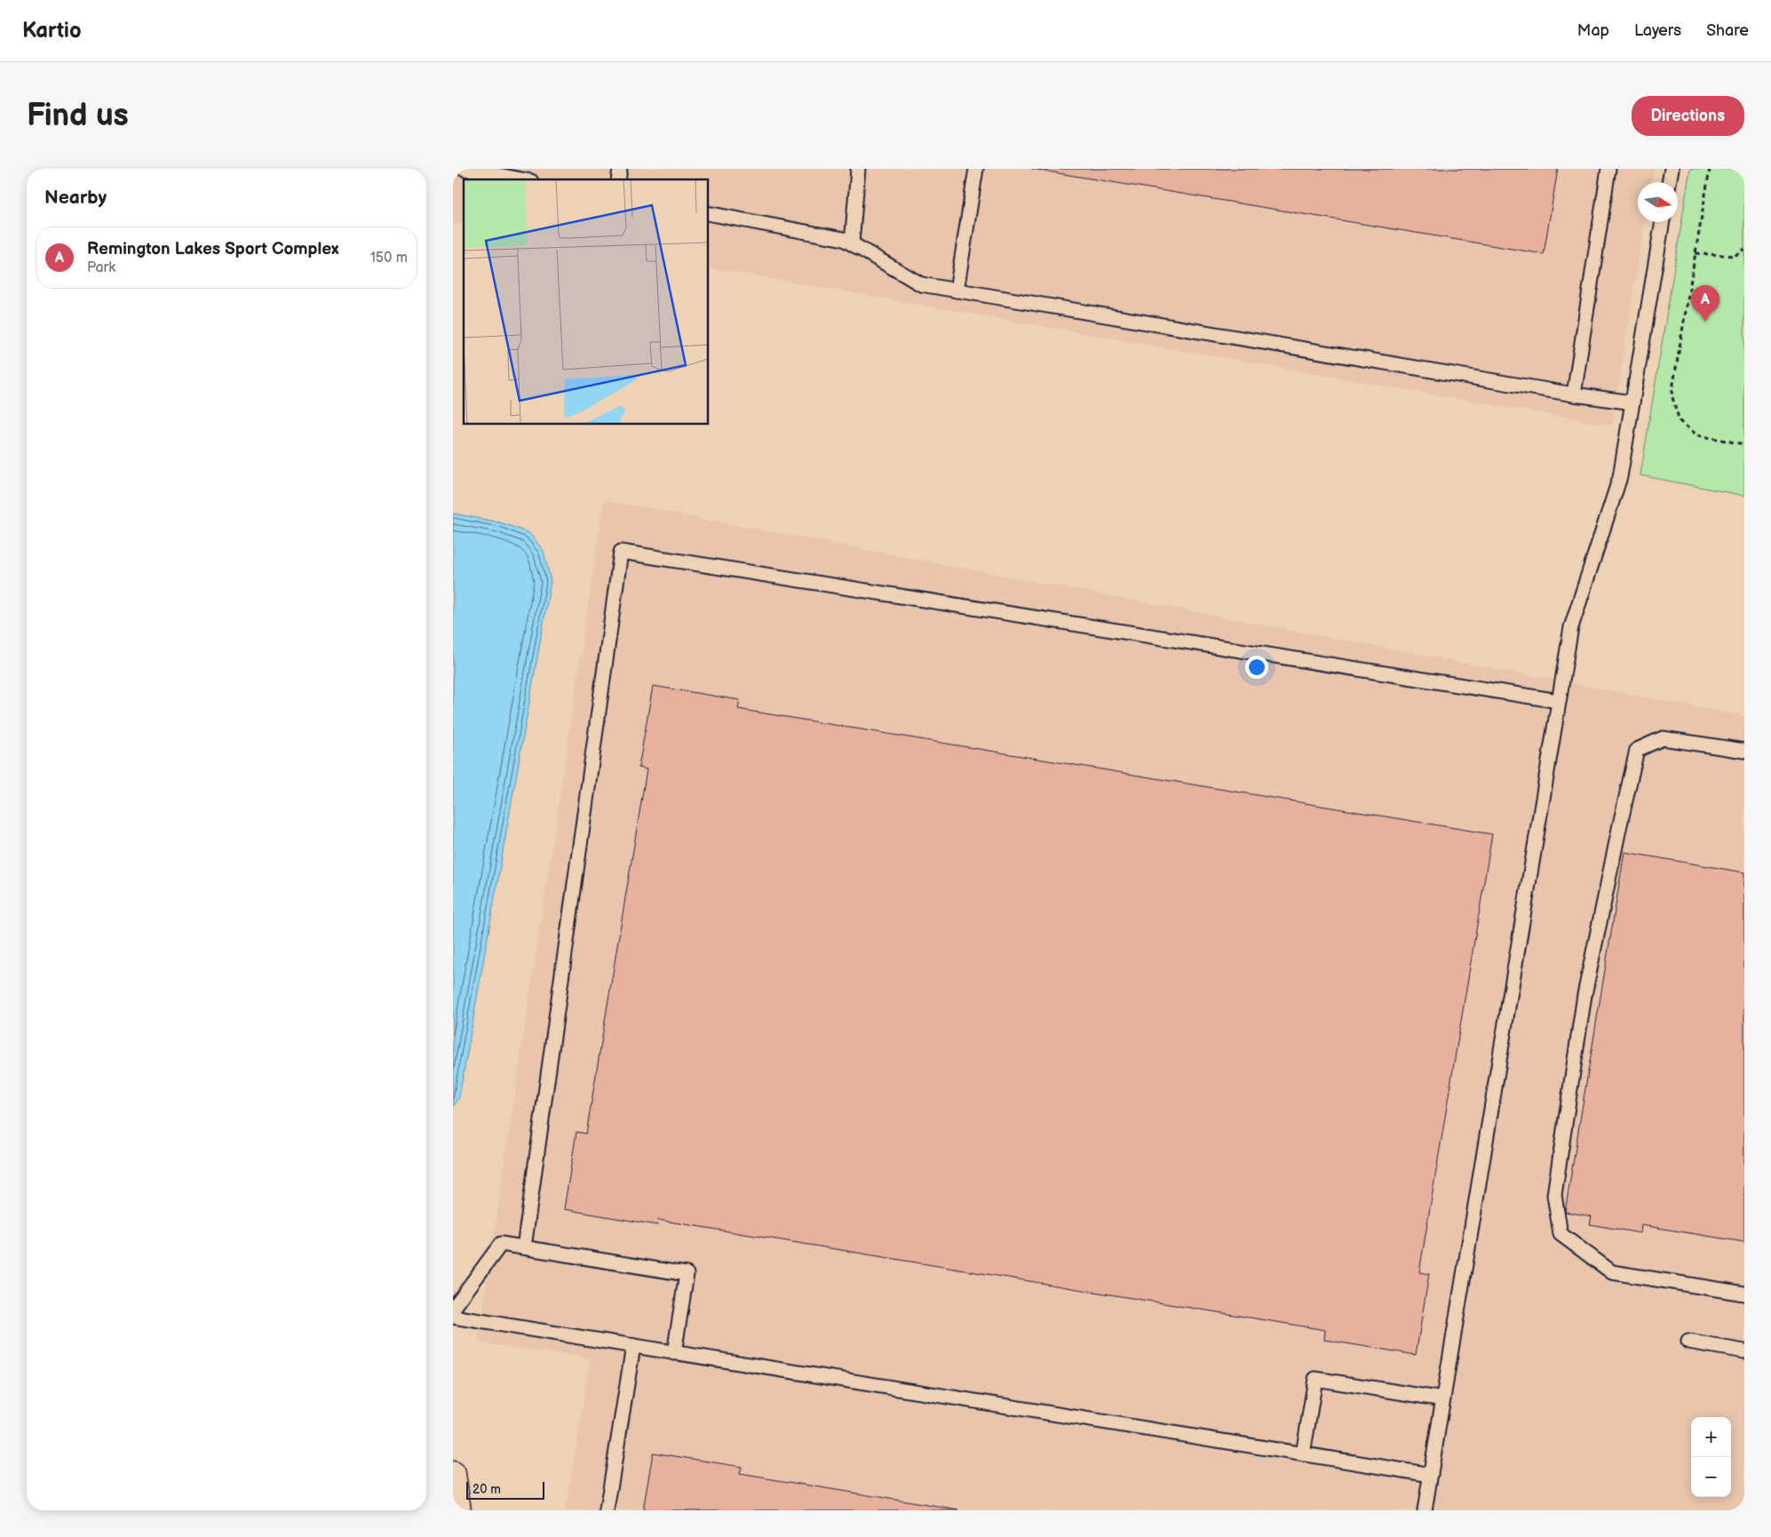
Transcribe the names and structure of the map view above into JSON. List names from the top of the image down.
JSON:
{
  "scale_bar": "20 m",
  "north": "right",
  "page": {
    "header": "Kartio",
    "nav": ["Map", "Layers", "Share"],
    "buttons": "Directions",
    "title": "Find us",
    "heading": "Nearby",
    "list": [
      {
        "mark": "A",
        "name": "Remington Lakes Sport Complex",
        "note": "Park",
        "value": "150 m"
      }
    ],
    "pins": "A",
    "map_buttons": ["+", "−"],
    "scale": "20 m"
  }
}
